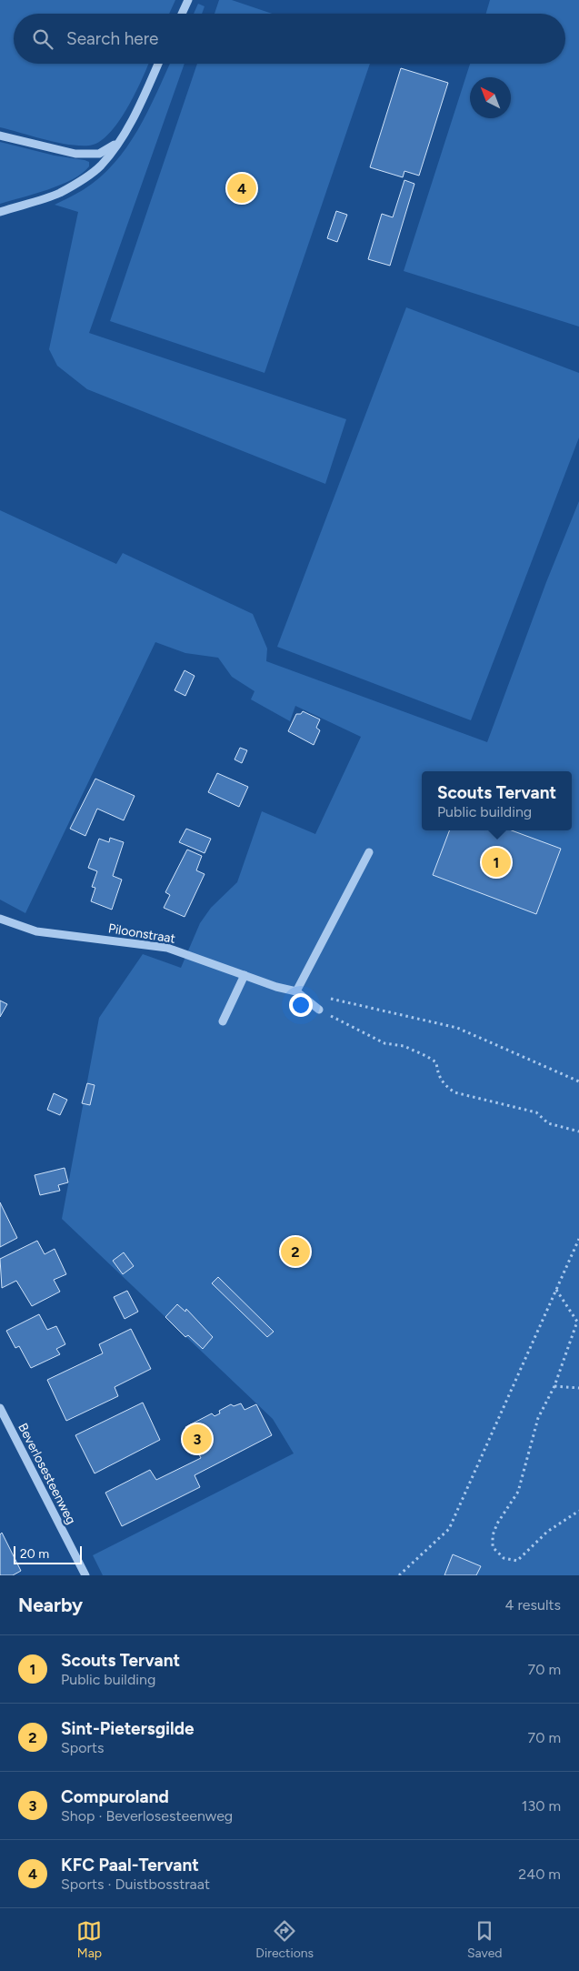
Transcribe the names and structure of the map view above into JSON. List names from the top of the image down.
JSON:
{
  "streets": {
    "street": ["Piloonstraat", "Beverlosesteenweg"]
  },
  "scale_bar": "20 m",
  "north": "top left",
  "page": {
    "search": "Search here",
    "pins": [
      "4",
      "1",
      "2",
      "3"
    ],
    "popup": ["Scouts Tervant", "Public building"],
    "scale": "20 m",
    "heading": ["Nearby", "4 results"],
    "list": [
      {
        "mark": "1",
        "name": "Scouts Tervant",
        "note": "Public building",
        "value": "70 m"
      },
      {
        "mark": "2",
        "name": "Sint-Pietersgilde",
        "note": "Sports",
        "value": "70 m"
      },
      {
        "mark": "3",
        "name": "Compuroland",
        "note": "Shop · Beverlosesteenweg",
        "value": "130 m"
      },
      {
        "mark": "4",
        "name": "KFC Paal-Tervant",
        "note": "Sports · Duistbosstraat",
        "value": "240 m"
      }
    ],
    "nav": ["Map", "Directions", "Saved"]
  }
}
